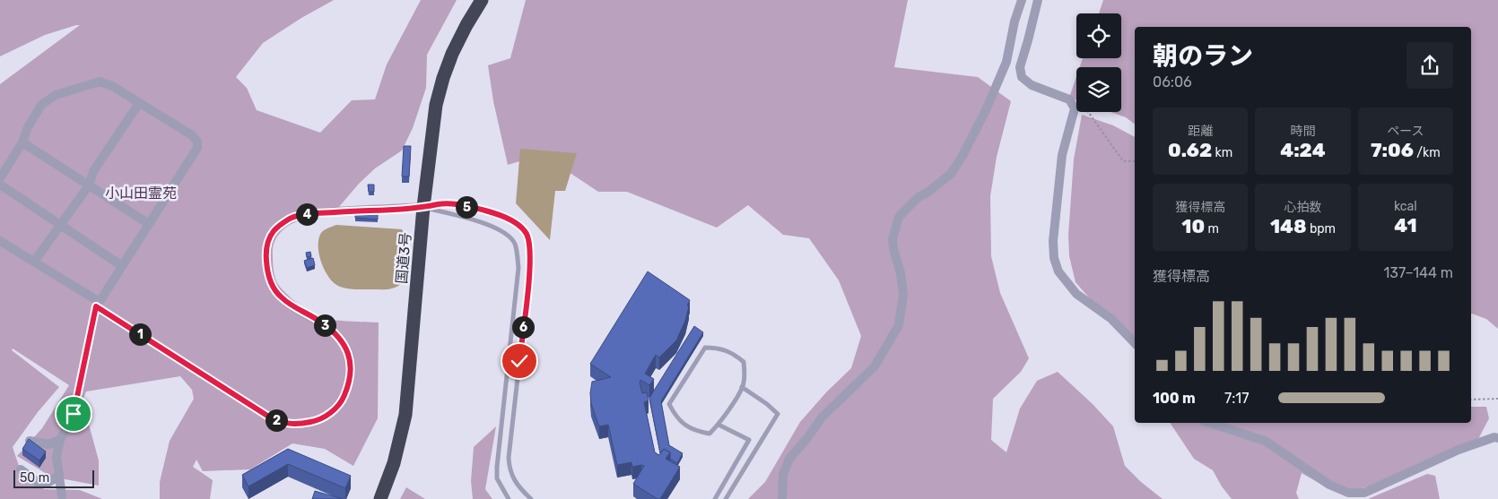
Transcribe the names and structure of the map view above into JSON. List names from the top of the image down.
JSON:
{
  "streets": {
    "highway": ["国道3号"]
  },
  "parks": ["小山田霊苑"],
  "scale_bar": "50 m",
  "page": {
    "heading": ["朝のラン", "06:06"],
    "stats": [
      ["距離", "0.62 km"],
      ["時間", "4:24"],
      ["ペース", "7:06 /km"],
      ["獲得標高", "10 m"],
      ["心拍数", "148 bpm"],
      ["kcal", "41"]
    ],
    "pins": [
      "5",
      "4",
      "3",
      "6",
      "1",
      "2"
    ],
    "chart": ["獲得標高", "137–144 m"],
    "list": [
      {
        "name": "100 m",
        "note": "7:17"
      }
    ],
    "scale": "50 m"
  }
}
